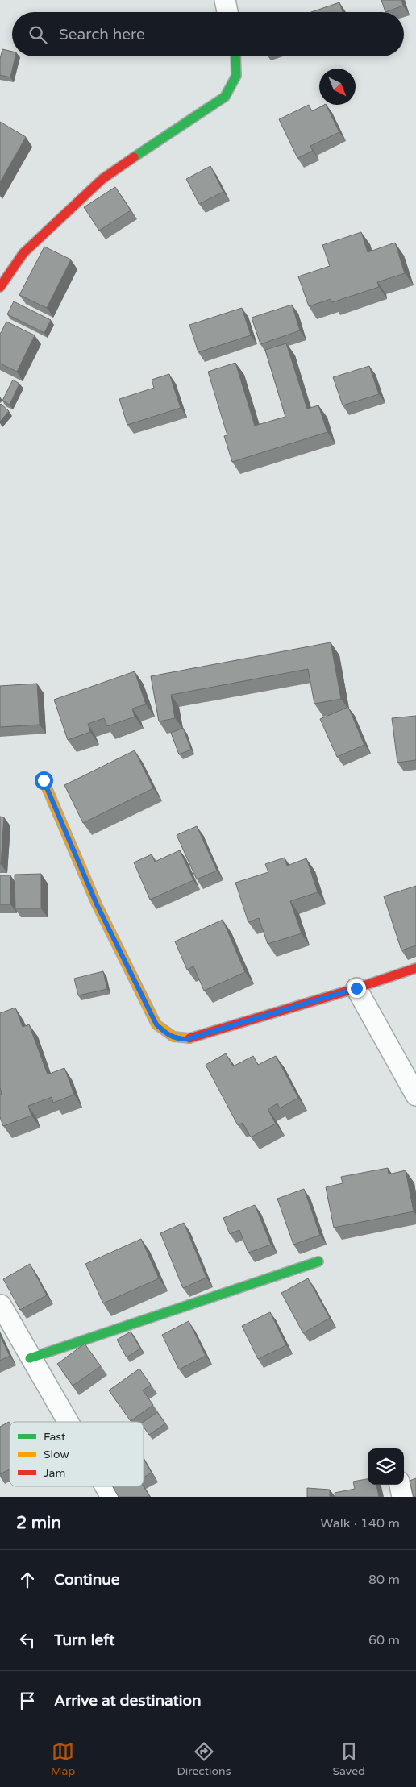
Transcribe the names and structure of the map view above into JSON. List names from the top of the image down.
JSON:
{
  "legend": ["Fast", "Slow", "Jam"],
  "north": "bottom right",
  "page": {
    "search": "Search here",
    "heading": ["2 min", "Walk · 140 m"],
    "list": [
      ["Continue", "80 m"],
      ["Turn left", "60 m"],
      "Arrive at destination"
    ],
    "nav": ["Map", "Directions", "Saved"]
  }
}
